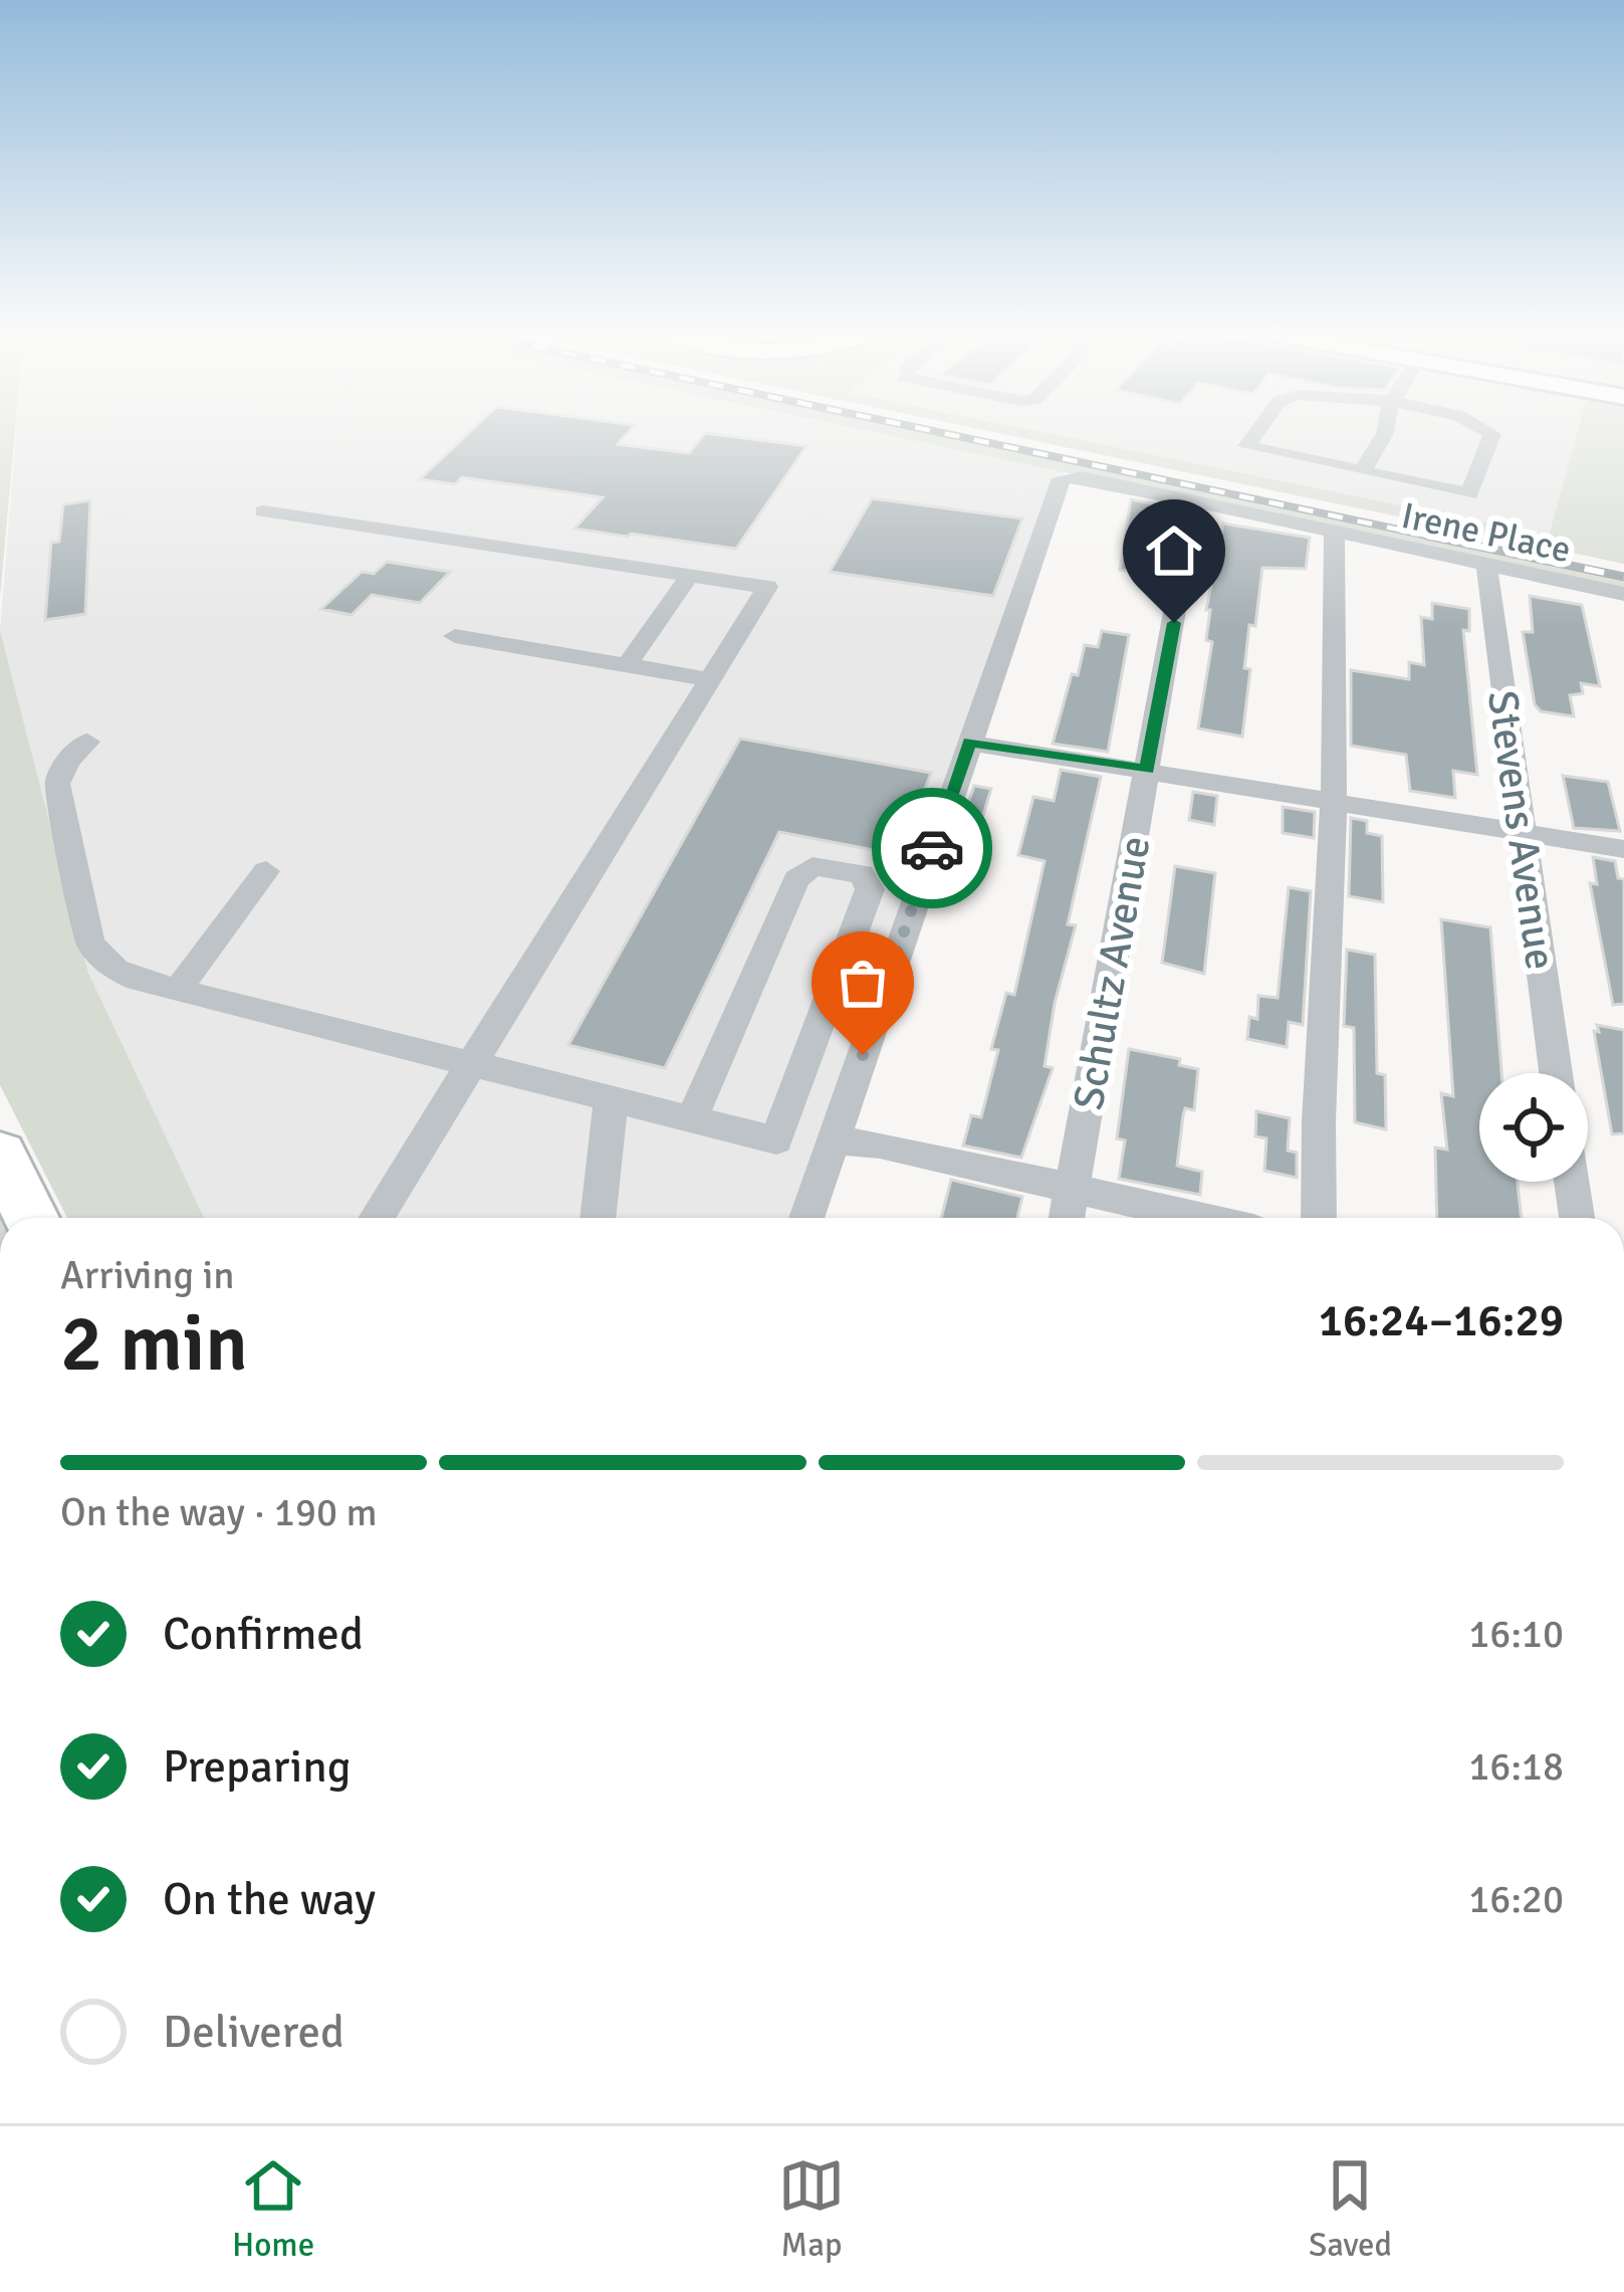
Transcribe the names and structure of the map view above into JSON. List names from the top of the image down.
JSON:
{
  "streets": {
    "street": ["Irene Place", "Stevens Avenue", "Schultz Avenue"]
  },
  "crossings": [
    ["Irene Place", "Stevens Avenue"],
    ["Irene Place", "Schultz Avenue"]
  ],
  "page": {
    "heading": ["2 min", "Arriving in", "16:24–16:29"],
    "bar": "On the way · 190 m",
    "list": [
      ["Confirmed", "16:10"],
      ["Preparing", "16:18"],
      ["On the way", "16:20"],
      "Delivered"
    ],
    "tabs": ["Home", "Map", "Saved"]
  }
}
